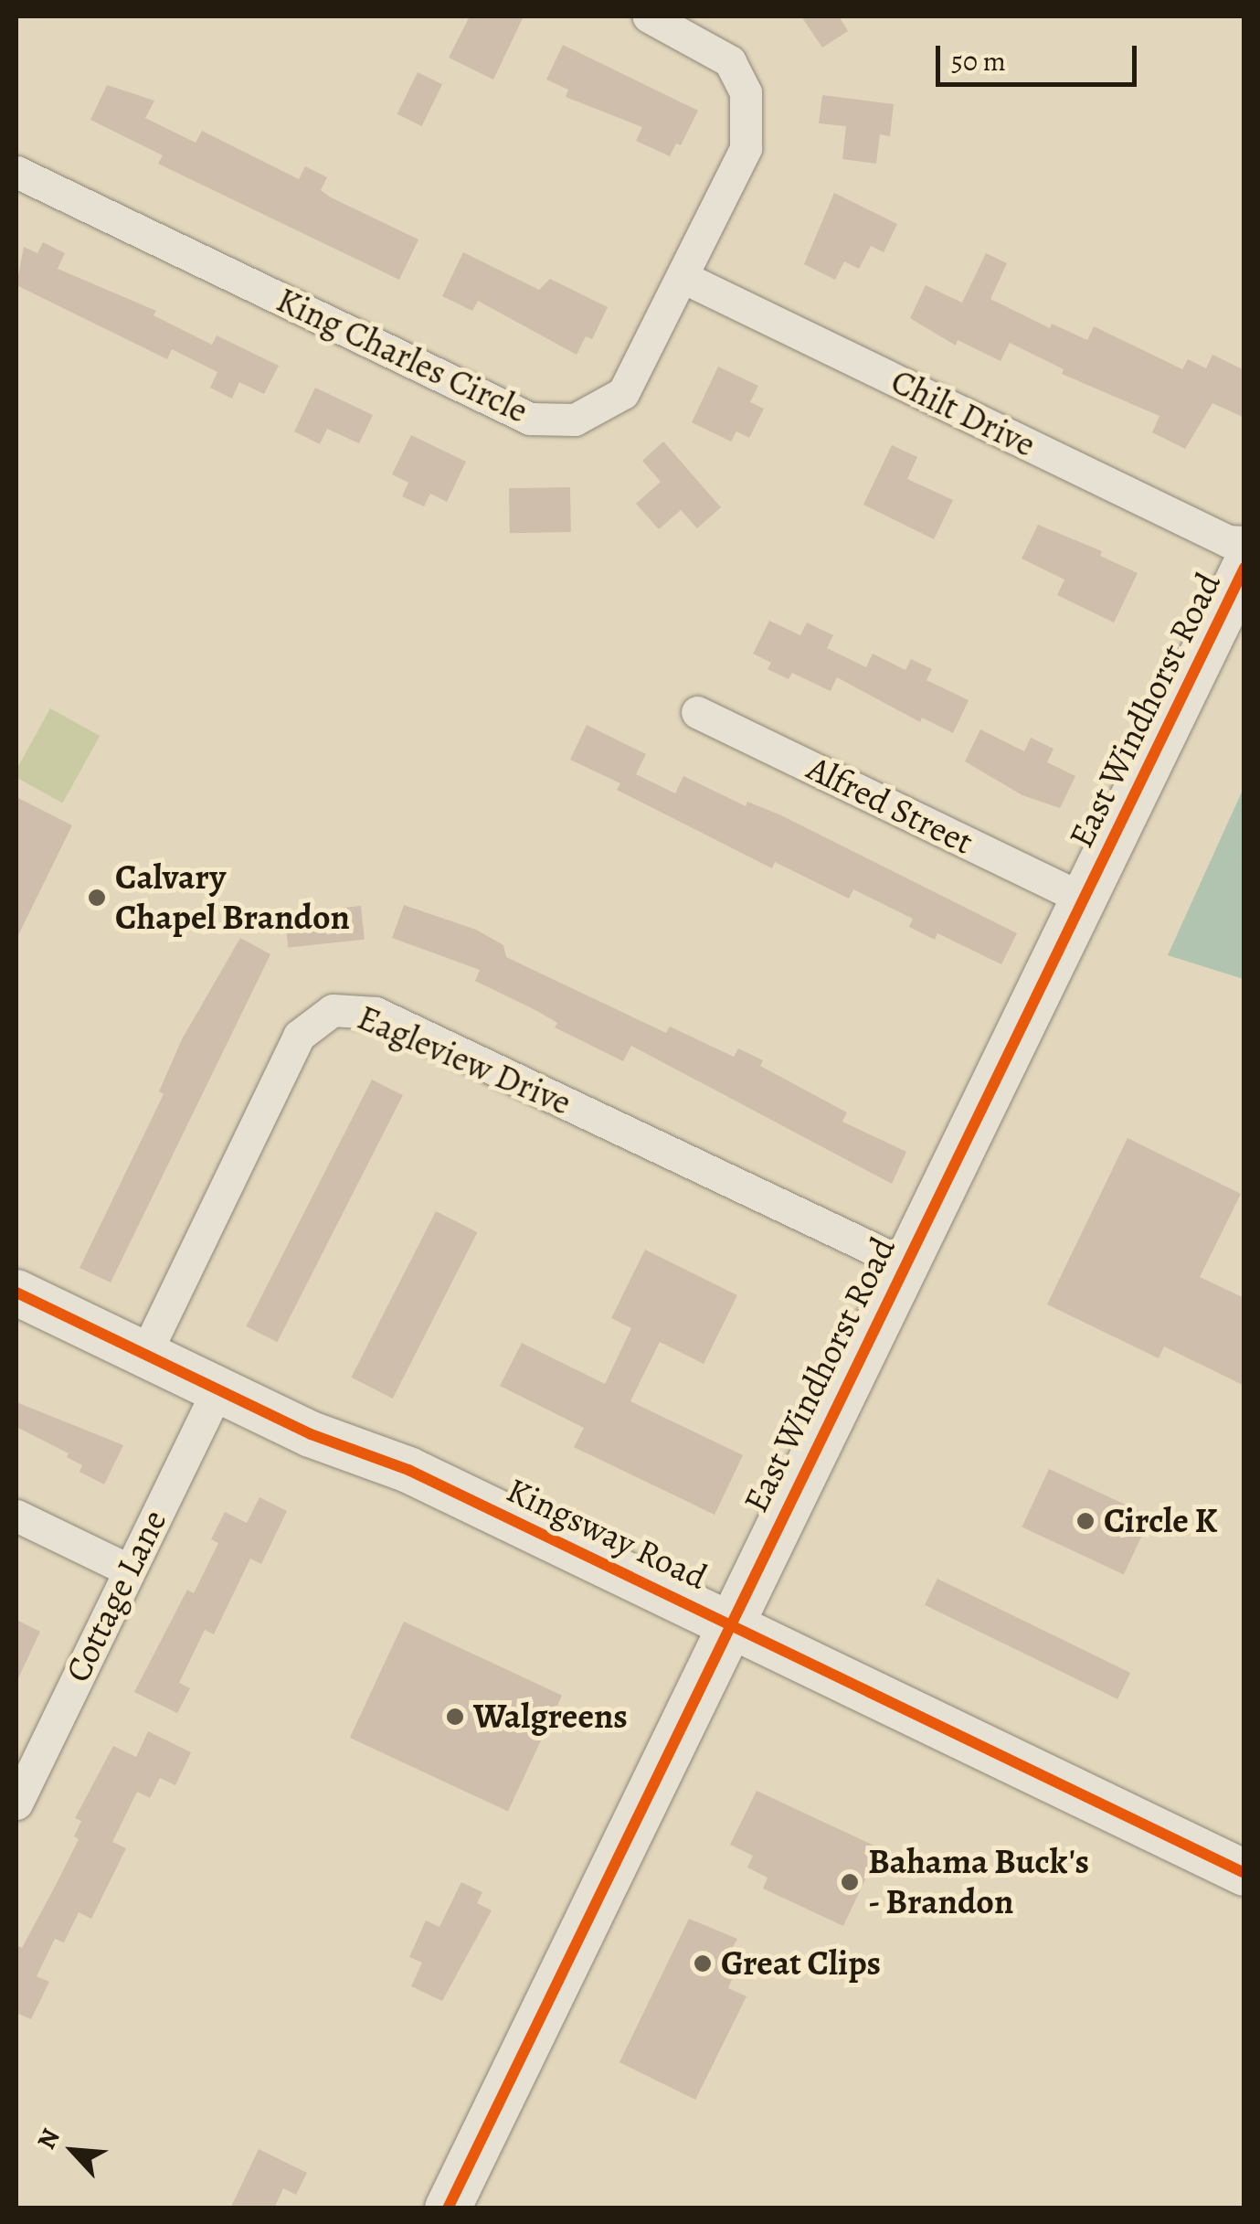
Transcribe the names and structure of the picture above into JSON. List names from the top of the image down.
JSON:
{
  "streets": {
    "street": [
      "King Charles Circle",
      "Chilt Drive",
      "East Windhorst Road",
      "Alfred Street",
      "Eagleview Drive",
      "Kingsway Road",
      "Cottage Lane"
    ]
  },
  "crossings": [
    ["King Charles Circle", "Chilt Drive"],
    ["East Windhorst Road", "Alfred Street"],
    ["East Windhorst Road", "Eagleview Drive"],
    ["East Windhorst Road", "Kingsway Road"],
    ["Eagleview Drive", "Kingsway Road"],
    ["Kingsway Road", "Cottage Lane"]
  ],
  "places": [
    "Calvary Chapel Brandon",
    "Circle K",
    "Walgreens",
    "Bahama Buck's - Brandon",
    "Great Clips"
  ],
  "scale_bar": "50 m",
  "north": "top left"
}
